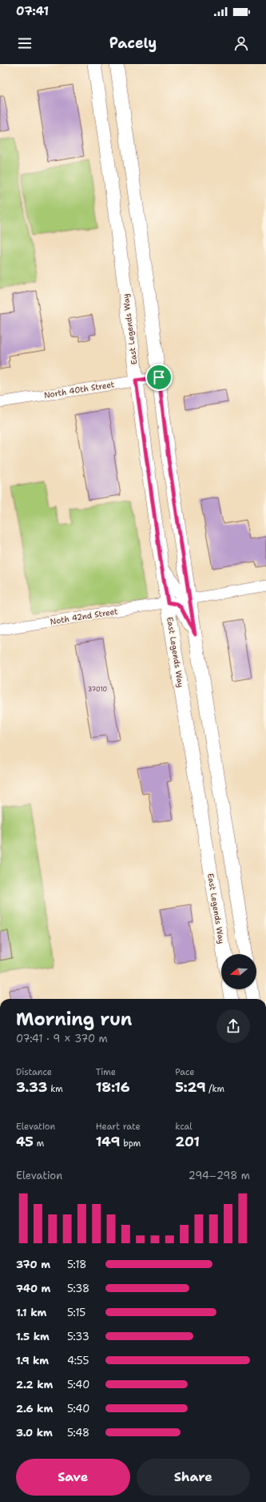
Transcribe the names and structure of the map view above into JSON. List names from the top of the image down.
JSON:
{
  "streets": {
    "street": ["East Legends Way", "North 40th Street", "Noth 42nd Street"]
  },
  "crossings": [
    ["East Legends Way", "North 40th Street"],
    ["East Legends Way", "Noth 42nd Street"]
  ],
  "house_numbers": ["37010"],
  "north": "left",
  "page": {
    "status": "07:41",
    "header": "Pacely",
    "heading": ["Morning run", "07:41 · 9 × 370 m"],
    "stats": [
      ["Distance", "3.33 km"],
      ["Time", "18:16"],
      ["Pace", "5:29 /km"],
      ["Elevation", "45 m"],
      ["Heart rate", "149 bpm"],
      ["kcal", "201"]
    ],
    "chart": ["Elevation", "294–298 m"],
    "list": [
      {
        "name": "370 m",
        "note": "5:18"
      },
      {
        "name": "740 m",
        "note": "5:38"
      },
      {
        "name": "1.1 km",
        "note": "5:15"
      },
      {
        "name": "1.5 km",
        "note": "5:33"
      },
      {
        "name": "1.9 km",
        "note": "4:55"
      },
      {
        "name": "2.2 km",
        "note": "5:40"
      },
      {
        "name": "2.6 km",
        "note": "5:40"
      },
      {
        "name": "3.0 km",
        "note": "5:48"
      }
    ],
    "buttons": ["Save", "Share"]
  }
}
